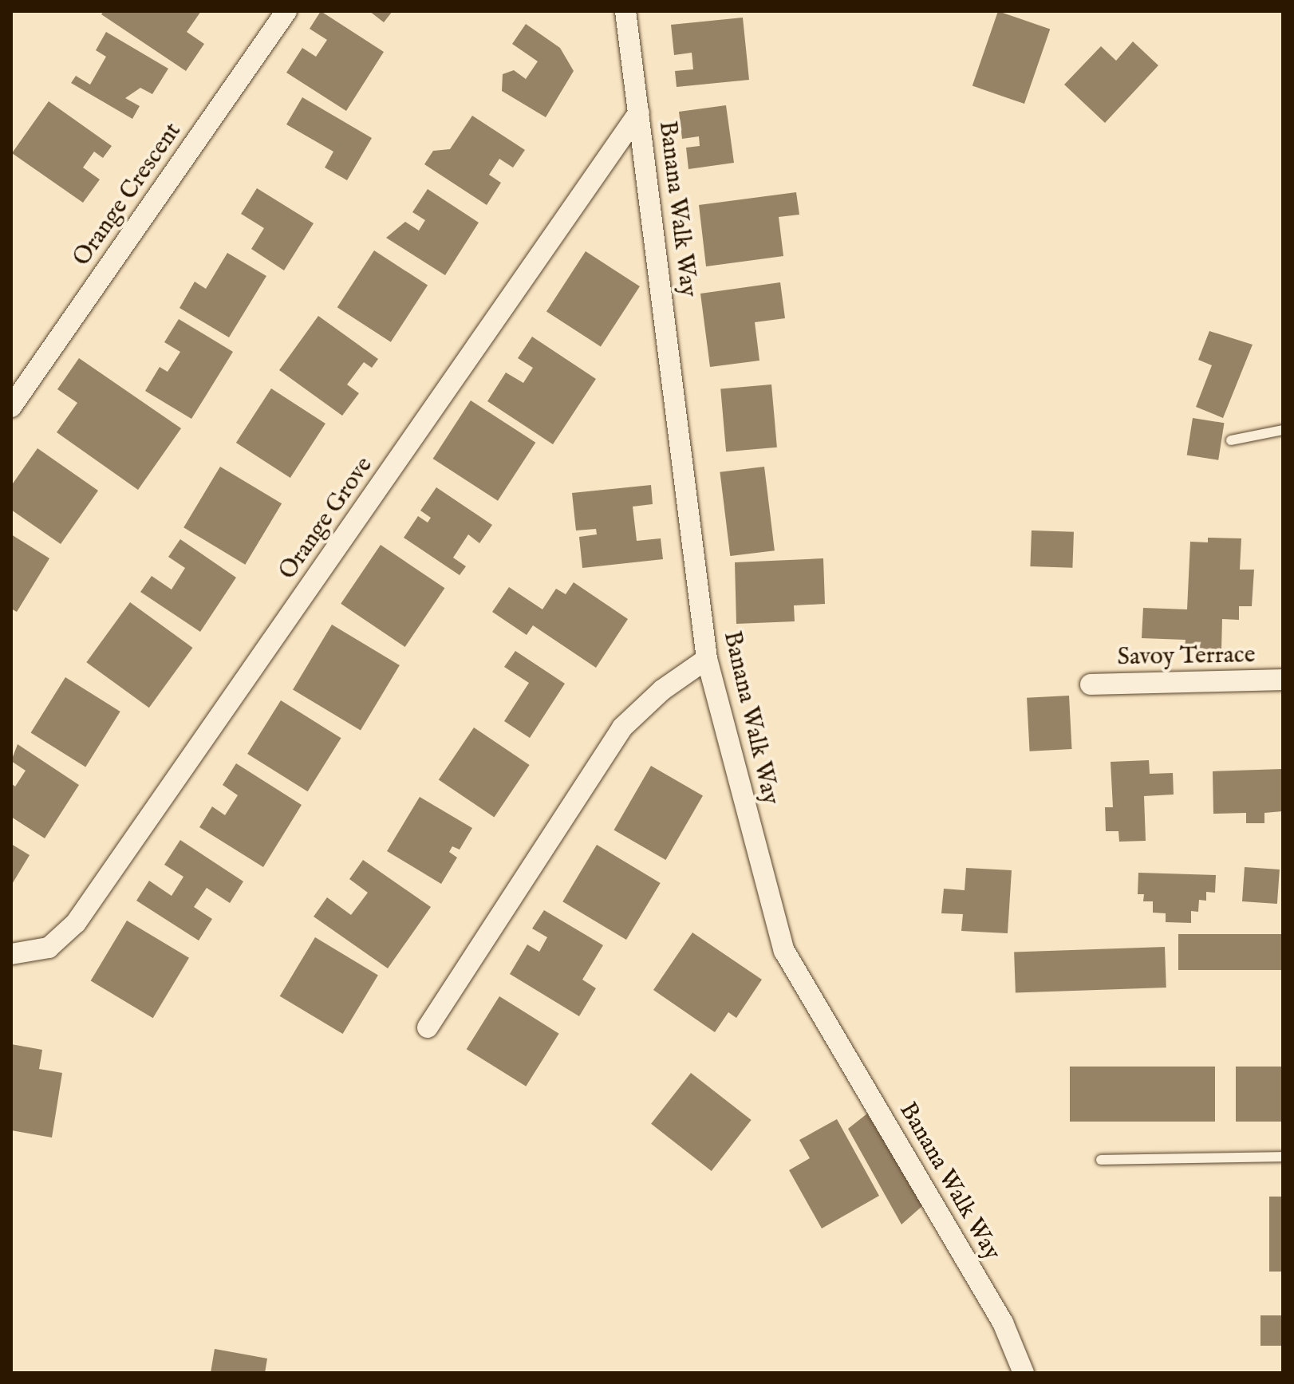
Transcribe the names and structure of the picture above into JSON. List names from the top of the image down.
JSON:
{
  "streets": {
    "street": [
      "Orange Crescent",
      "Banana Walk Way",
      "Orange Grove",
      "Savoy Terrace"
    ]
  },
  "crossings": [
    ["Banana Walk Way", "Orange Grove"]
  ]
}
